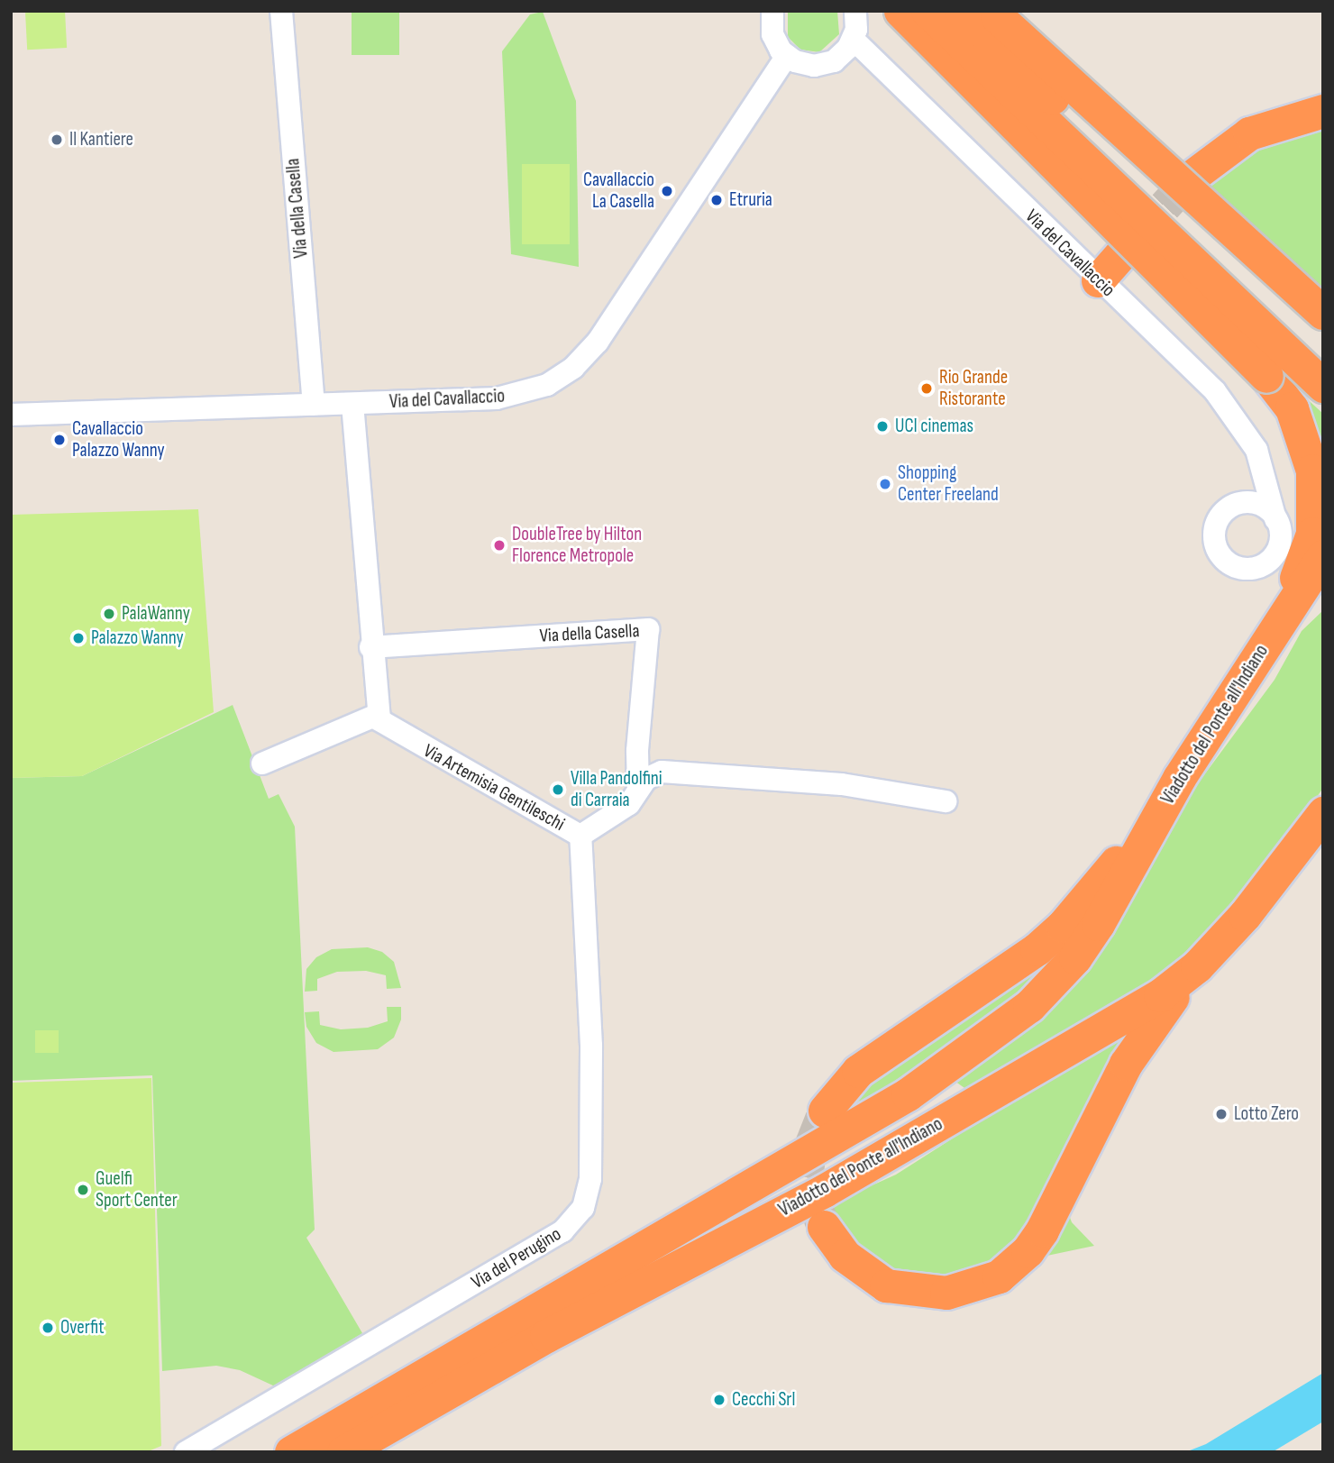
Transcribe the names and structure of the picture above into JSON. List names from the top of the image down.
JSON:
{
  "streets": {
    "highway": ["Viadotto del Ponte all'Indiano"],
    "street": [
      "Via della Casella",
      "Via del Cavallaccio",
      "Via Artemisia Gentileschi",
      "Via del Perugino"
    ]
  },
  "crossings": [
    ["Via della Casella", "Via del Cavallaccio"],
    ["Via della Casella", "Via Artemisia Gentileschi"],
    ["Via Artemisia Gentileschi", "Via del Perugino"]
  ],
  "places": [
    "Il Kantiere",
    "Cavallaccio La Casella",
    "Etruria",
    "Rio Grande Ristorante",
    "UCI cinemas",
    "Cavallaccio Palazzo Wanny",
    "Shopping Center Freeland",
    "DoubleTree by Hilton Florence Metropole",
    "PalaWanny",
    "Palazzo Wanny",
    "Villa Pandolfini di Carraia",
    "Lotto Zero",
    "Guelfi Sport Center",
    "Overfit",
    "Cecchi Srl"
  ]
}
